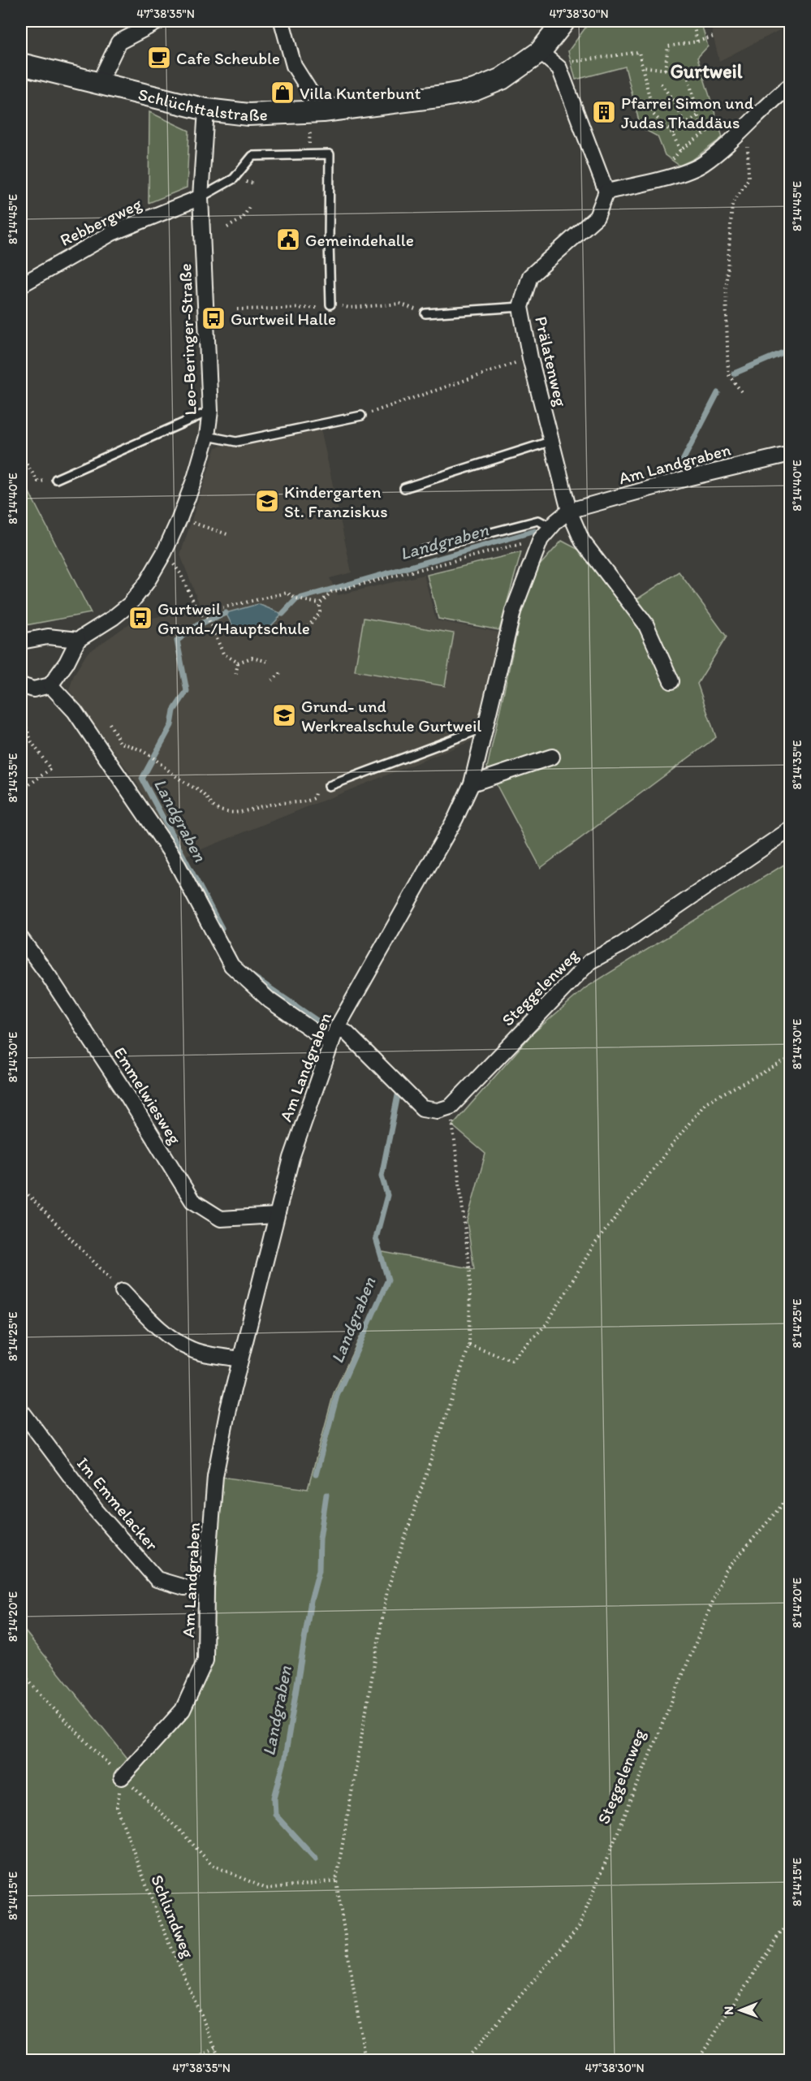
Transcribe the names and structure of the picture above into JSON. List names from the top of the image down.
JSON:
{
  "streets": {
    "main road": ["Schlüchttalstraße"],
    "street": [
      "Rebbergweg",
      "Leo-Beringer-Straße",
      "Prälatenweg",
      "Am Landgraben",
      "Steggelenweg",
      "Emmelwiesweg",
      "Im Emmelacker"
    ],
    "path": ["Schlundweg"]
  },
  "crossings": [
    ["Schlüchttalstraße", "Leo-Beringer-Straße"],
    ["Rebbergweg", "Leo-Beringer-Straße"],
    ["Prälatenweg", "Am Landgraben"],
    ["Am Landgraben", "Emmelwiesweg"],
    ["Am Landgraben", "Im Emmelacker"],
    ["Am Landgraben", "Schlundweg"]
  ],
  "districts": ["Gurtweil"],
  "water": ["Landgraben"],
  "places": {
    "cafe": ["Cafe Scheuble"],
    "shop": ["Villa Kunterbunt"],
    "building": ["Pfarrei Simon und Judas Thaddäus"],
    "public building": ["Gemeindehalle"],
    "bus stop": ["Gurtweil Halle", "Gurtweil Grund-/Hauptschule"],
    "school or university": ["Kindergarten St. Franziskus", "Grund- und Werkrealschule Gurtweil"]
  },
  "north": "left",
  "coordinates": [
    "47°38'35\"N",
    "47°38'30\"N",
    "8°14'45\"E",
    "8°14'40\"E",
    "8°14'35\"E",
    "8°14'30\"E",
    "8°14'25\"E",
    "8°14'20\"E",
    "8°14'15\"E"
  ]
}
